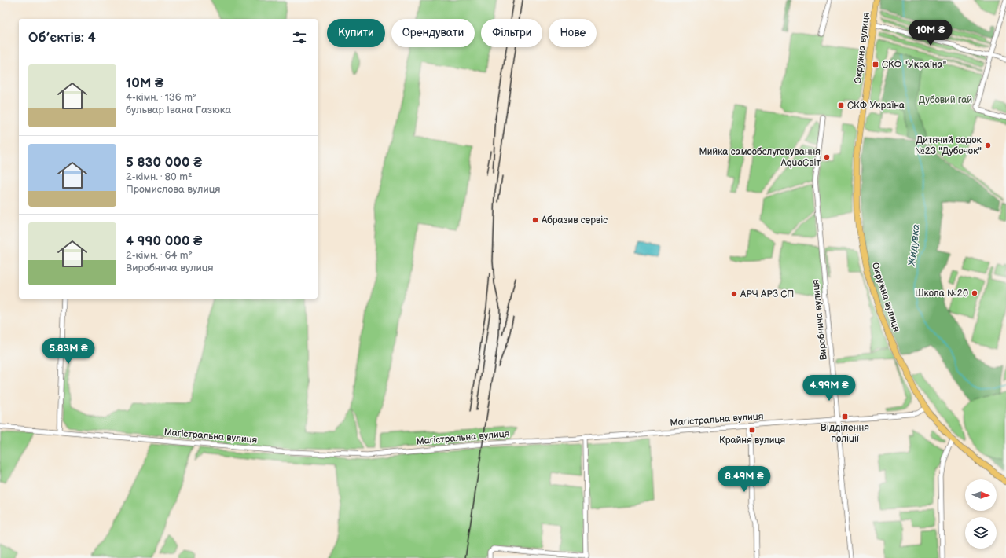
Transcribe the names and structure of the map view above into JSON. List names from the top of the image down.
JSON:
{
  "streets": {
    "main road": ["Окружна вулиця"],
    "street": ["Виробнича вулиця", "Магістральна вулиця"]
  },
  "crossings": [
    ["Окружна вулиця", "Магістральна вулиця"],
    ["Виробнича вулиця", "Магістральна вулиця"]
  ],
  "water": ["Жидувка"],
  "parks": ["Дубовий гай"],
  "places": {
    "transit": [
      "СКФ \"Україна\"",
      "СКФ Україна",
      "Відділення поліції",
      "Крайня вулиця"
    ],
    "other": [
      "Дитячий садок №23 \"Дубочок\"",
      "Мийка самообслуговування AquaСвіт",
      "Абразив сервіс",
      "Школа №20",
      "АРЧ АРЗ СП"
    ]
  },
  "north": "right",
  "page": {
    "chip": [
      "Купити",
      "Орендувати",
      "Фільтри",
      "Нове"
    ],
    "heading": "Об’єктів: 4",
    "price": [
      "10M ₴",
      "5.83M ₴",
      "4.99M ₴",
      "8.49M ₴"
    ],
    "list": [
      {
        "name": "10M ₴",
        "note": "4-кімн. · 136 m² · бульвар Івана Газюка"
      },
      {
        "name": "5 830 000 ₴",
        "note": "2-кімн. · 80 m² · Промислова вулиця"
      },
      {
        "name": "4 990 000 ₴",
        "note": "2-кімн. · 64 m² · Виробнича вулиця"
      }
    ]
  }
}
